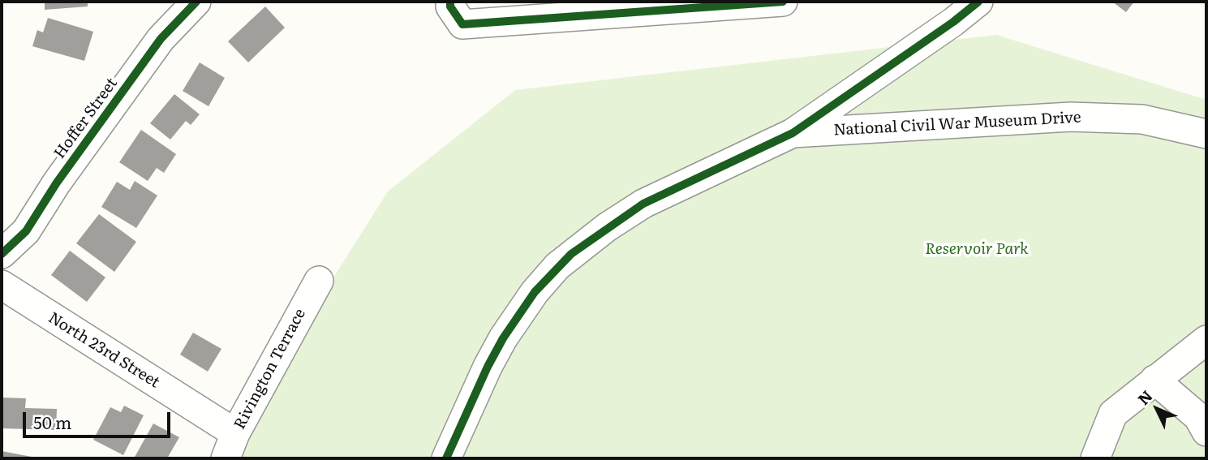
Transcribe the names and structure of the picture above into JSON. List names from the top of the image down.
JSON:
{
  "streets": {
    "street": [
      "Hoffer Street",
      "National Civil War Museum Drive",
      "North 23rd Street",
      "Rivington Terrace"
    ]
  },
  "crossings": [
    ["North 23rd Street", "Rivington Terrace"]
  ],
  "parks": ["Reservoir Park"],
  "scale_bar": "50 m",
  "north": "top left"
}
